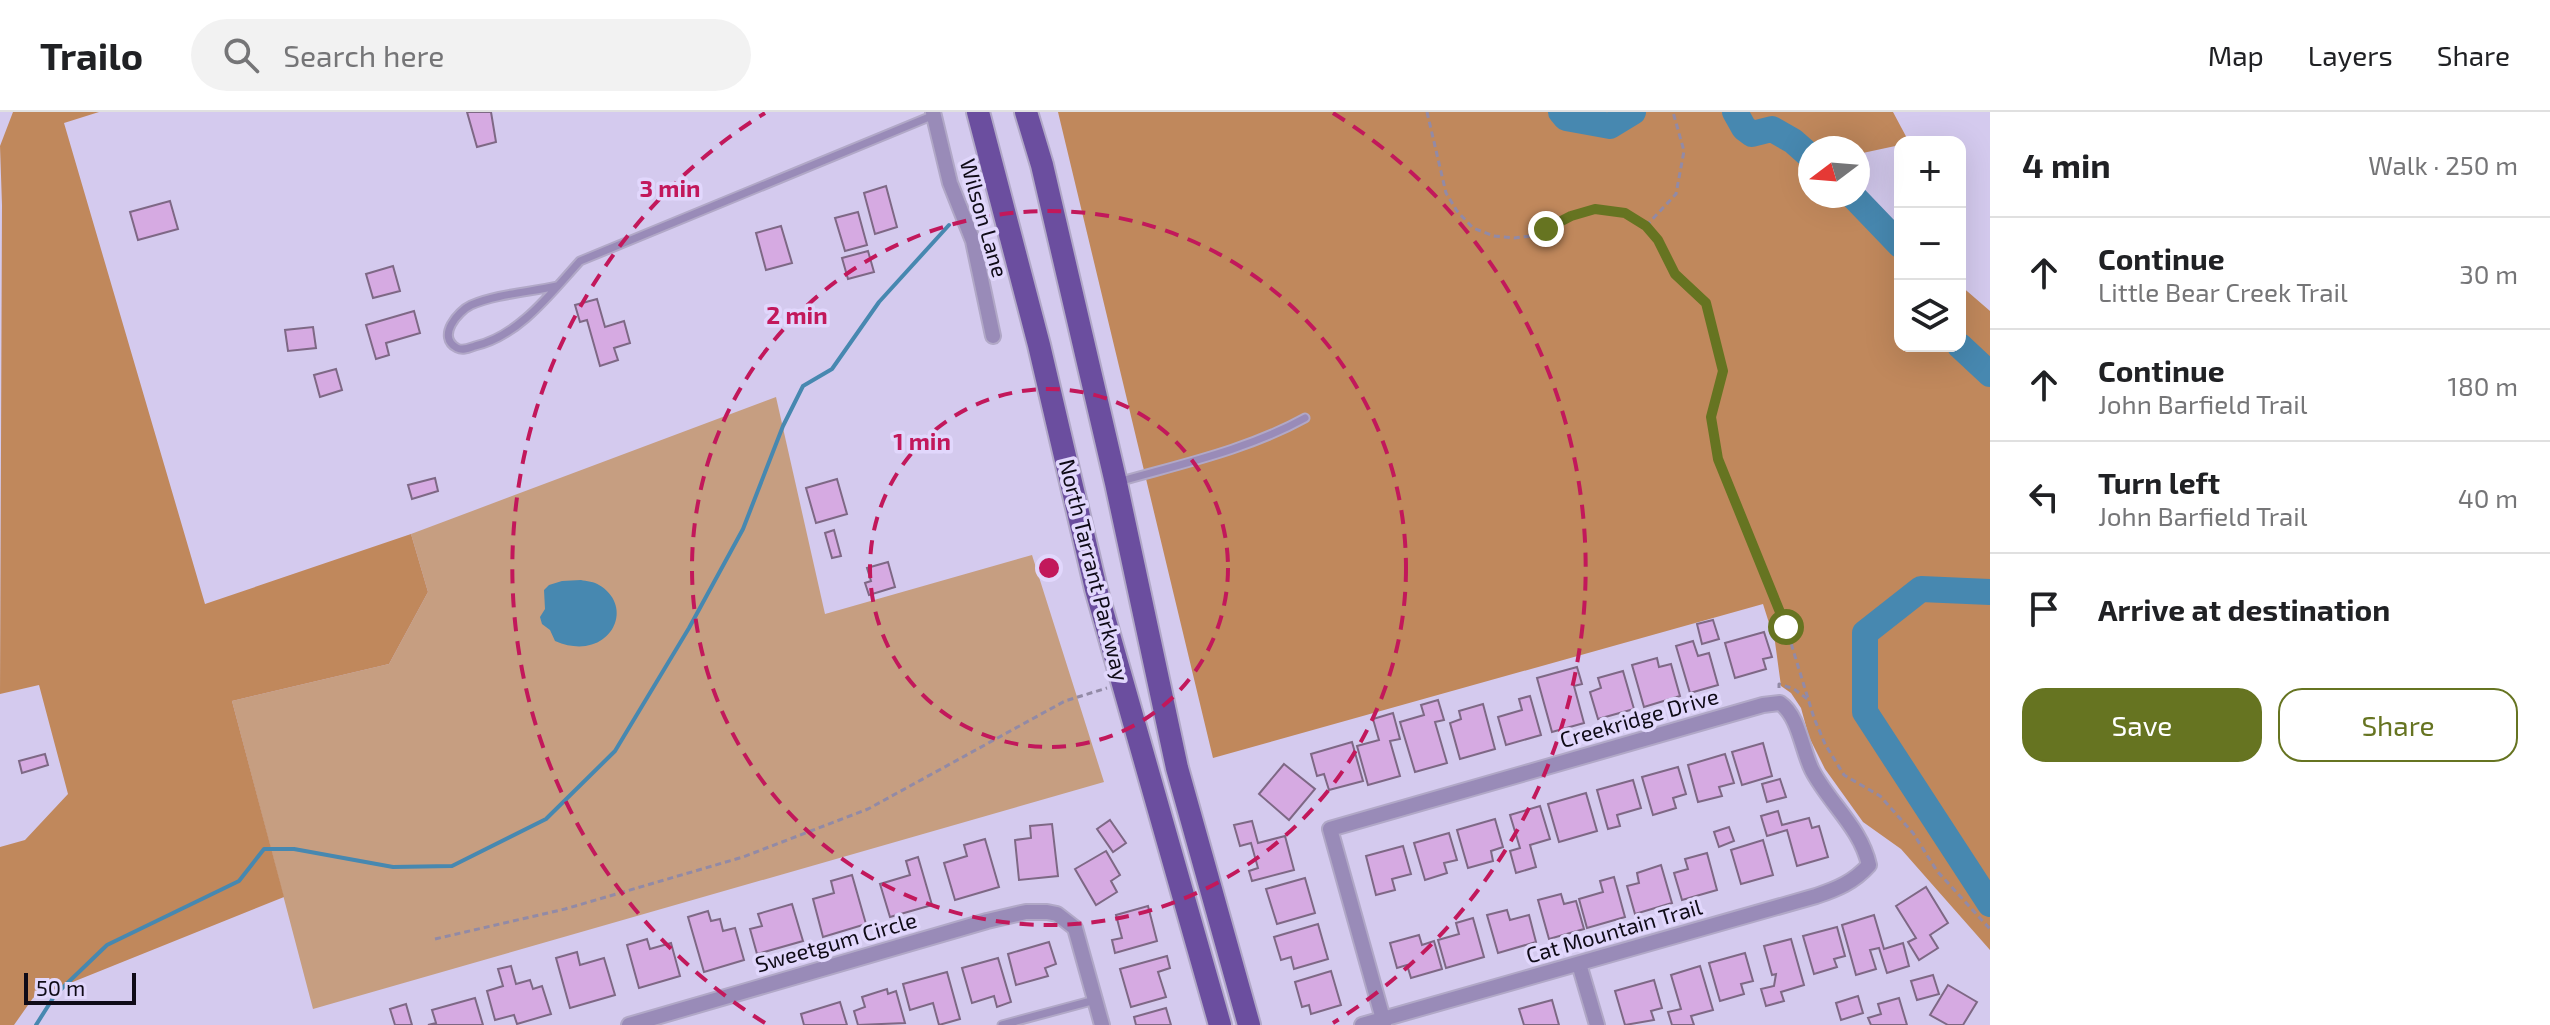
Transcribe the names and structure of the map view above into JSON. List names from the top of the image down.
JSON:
{
  "streets": {
    "main road": ["North Tarrant Parkway"],
    "street": [
      "Wilson Lane",
      "Creekridge Drive",
      "Cat Mountain Trail",
      "Sweetgum Circle"
    ]
  },
  "crossings": [
    ["Creekridge Drive", "Cat Mountain Trail"]
  ],
  "scale_bar": "50 m",
  "north": "left",
  "page": {
    "header": "Trailo",
    "search": "Search here",
    "nav": ["Map", "Layers", "Share"],
    "heading": ["4 min", "Walk · 250 m"],
    "map_buttons": ["+", "−"],
    "list": [
      ["Continue", "Little Bear Creek Trail", "30 m"],
      ["Continue", "John Barfield Trail", "180 m"],
      ["Turn left", "John Barfield Trail", "40 m"],
      "Arrive at destination"
    ],
    "buttons": ["Save", "Share"],
    "scale": "50 m"
  },
  "rings": ["3 min", "2 min", "1 min"]
}
